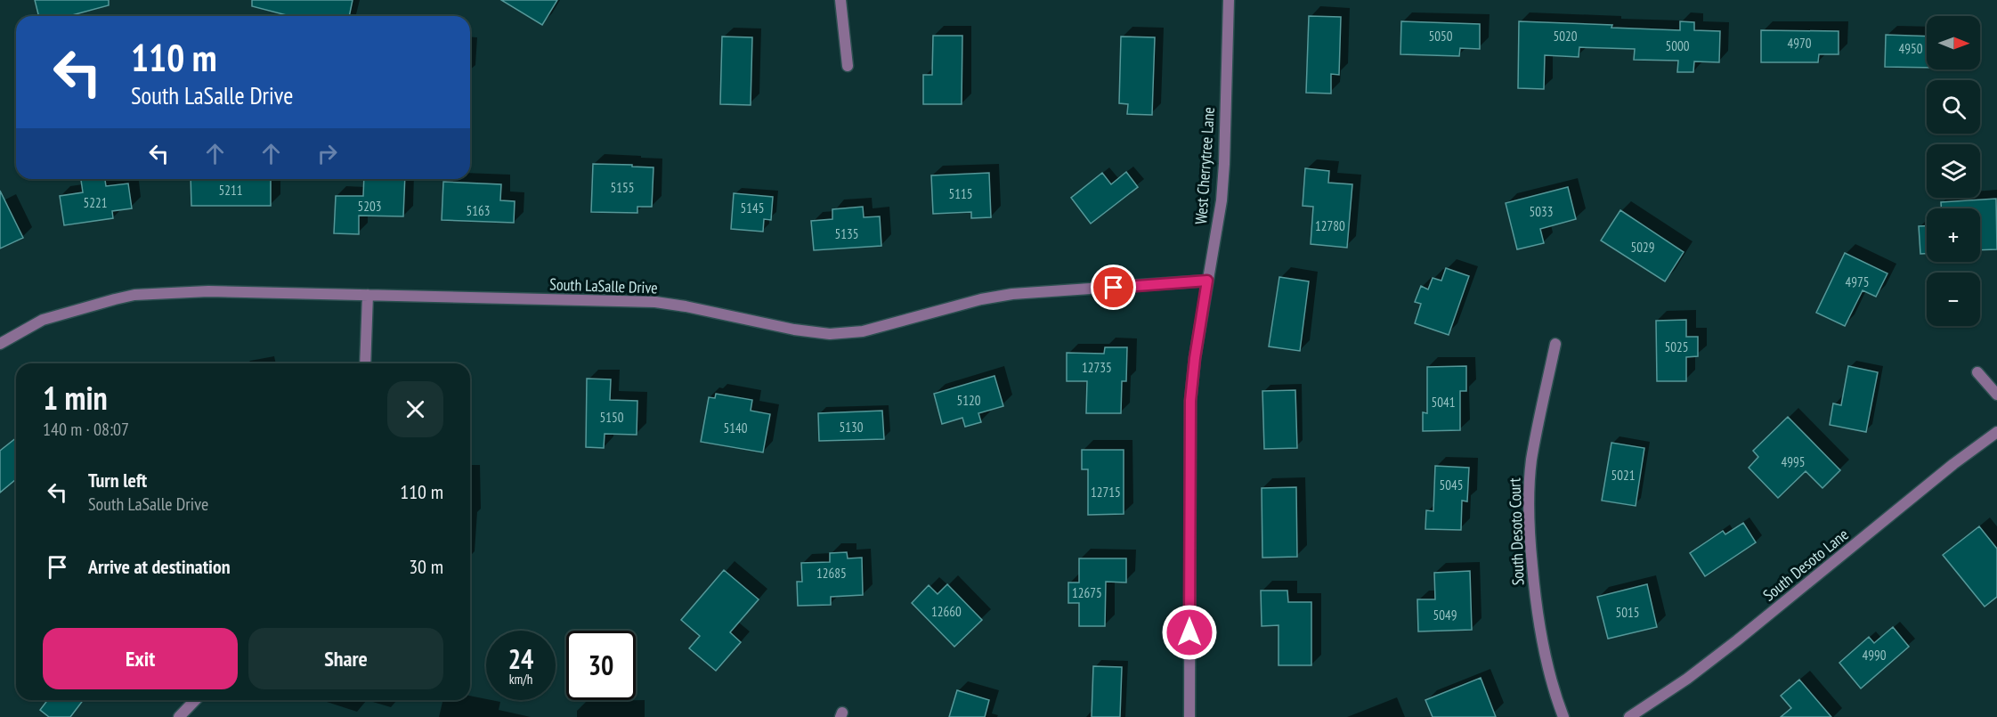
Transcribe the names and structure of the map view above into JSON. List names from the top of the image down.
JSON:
{
  "streets": {
    "street": [
      "West Cherrytree Lane",
      "South LaSalle Drive",
      "South Desoto Court",
      "South Desoto Lane"
    ]
  },
  "crossings": [
    ["West Cherrytree Lane", "South LaSalle Drive"]
  ],
  "house_numbers": [
    "5050",
    "5020",
    "4970",
    "5000",
    "4950",
    "5155",
    "5211",
    "5115",
    "5221",
    "5203",
    "5145",
    "5163",
    "5033",
    "12780",
    "5135",
    "5029",
    "4975",
    "5025",
    "12735",
    "5120",
    "5041",
    "5150",
    "5130",
    "5140",
    "4995",
    "5021",
    "5045",
    "12715",
    "12685",
    "12675",
    "12660",
    "5015",
    "5049",
    "4990"
  ],
  "north": "right",
  "page": {
    "map_buttons": ["+", "−"],
    "turn": ["110 m", "South LaSalle Drive"],
    "heading": ["1 min", "140 m · 08:07"],
    "list": [
      {
        "name": "Turn left",
        "note": "South LaSalle Drive",
        "value": "110 m"
      },
      {
        "name": "Arrive at destination",
        "value": "30 m"
      }
    ],
    "buttons": ["Exit", "Share"],
    "speed": "24 km/h",
    "limit": "30"
  }
}
